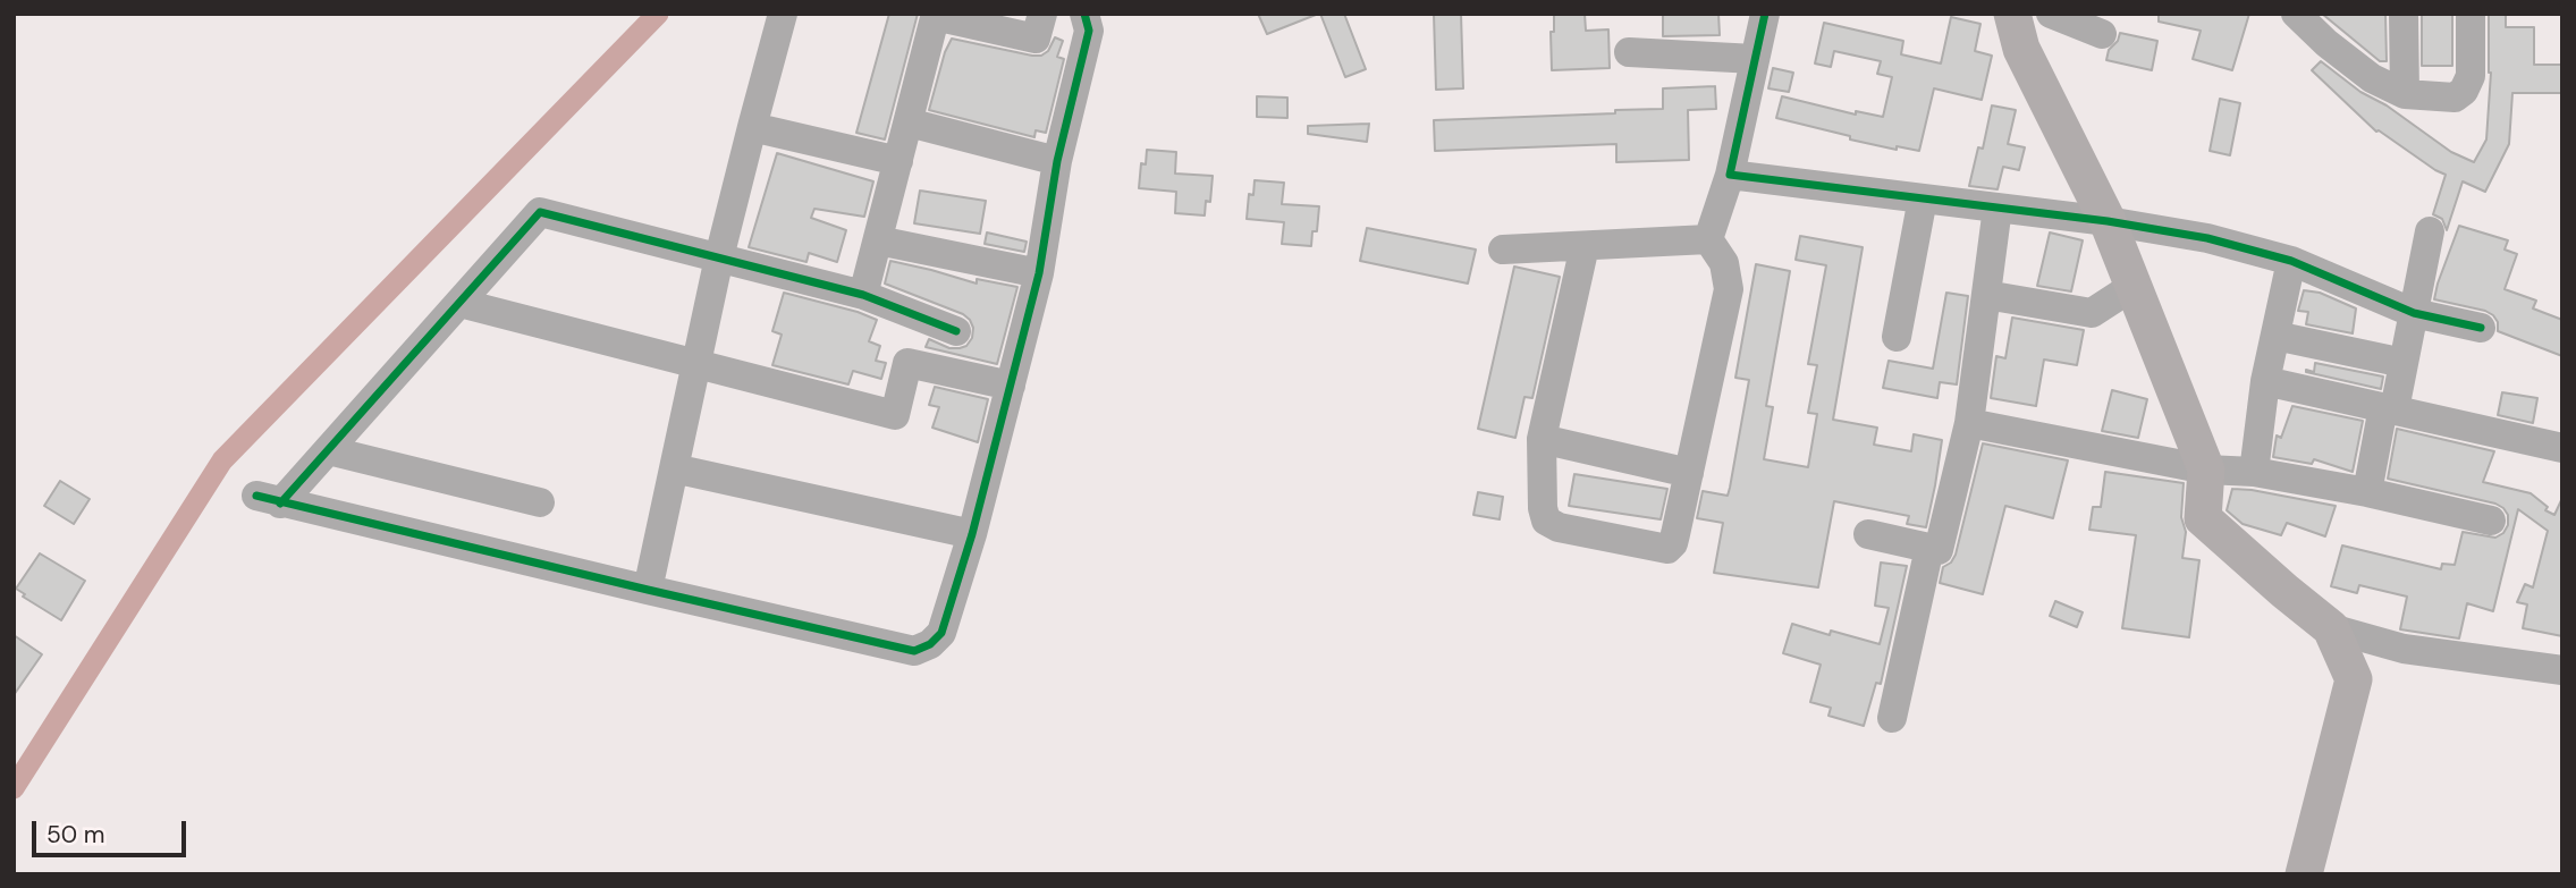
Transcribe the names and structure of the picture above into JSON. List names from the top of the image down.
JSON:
{
  "scale_bar": "50 m"
}
